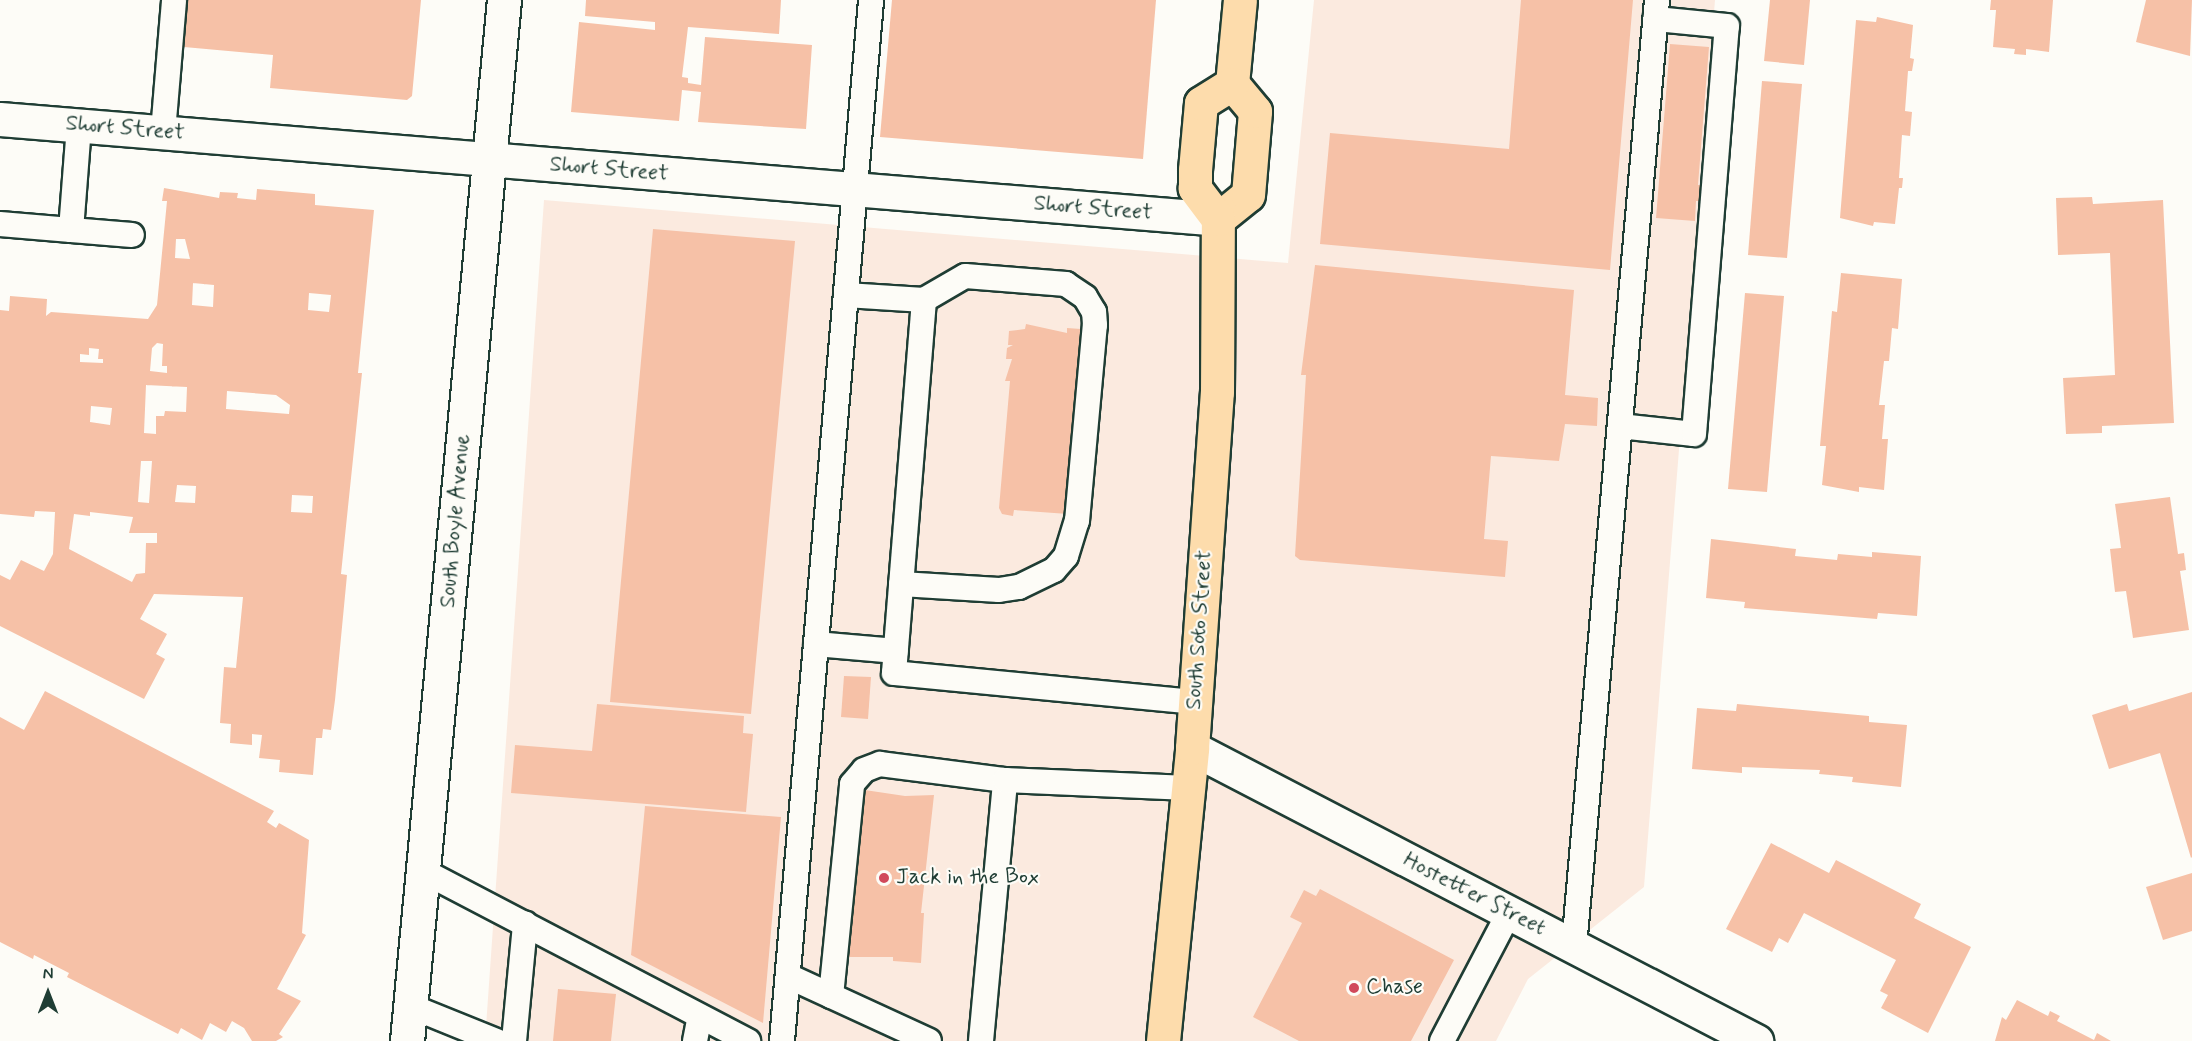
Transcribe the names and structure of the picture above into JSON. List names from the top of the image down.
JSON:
{
  "streets": {
    "main road": ["South Soto Street"],
    "street": ["Short Street", "South Boyle Avenue", "Hostetter Street"]
  },
  "crossings": [
    ["Short Street", "South Boyle Avenue"],
    ["Short Street", "South Soto Street"],
    ["South Soto Street", "Hostetter Street"]
  ],
  "places": ["Jack in the Box", "Chase"],
  "north": "top"
}
